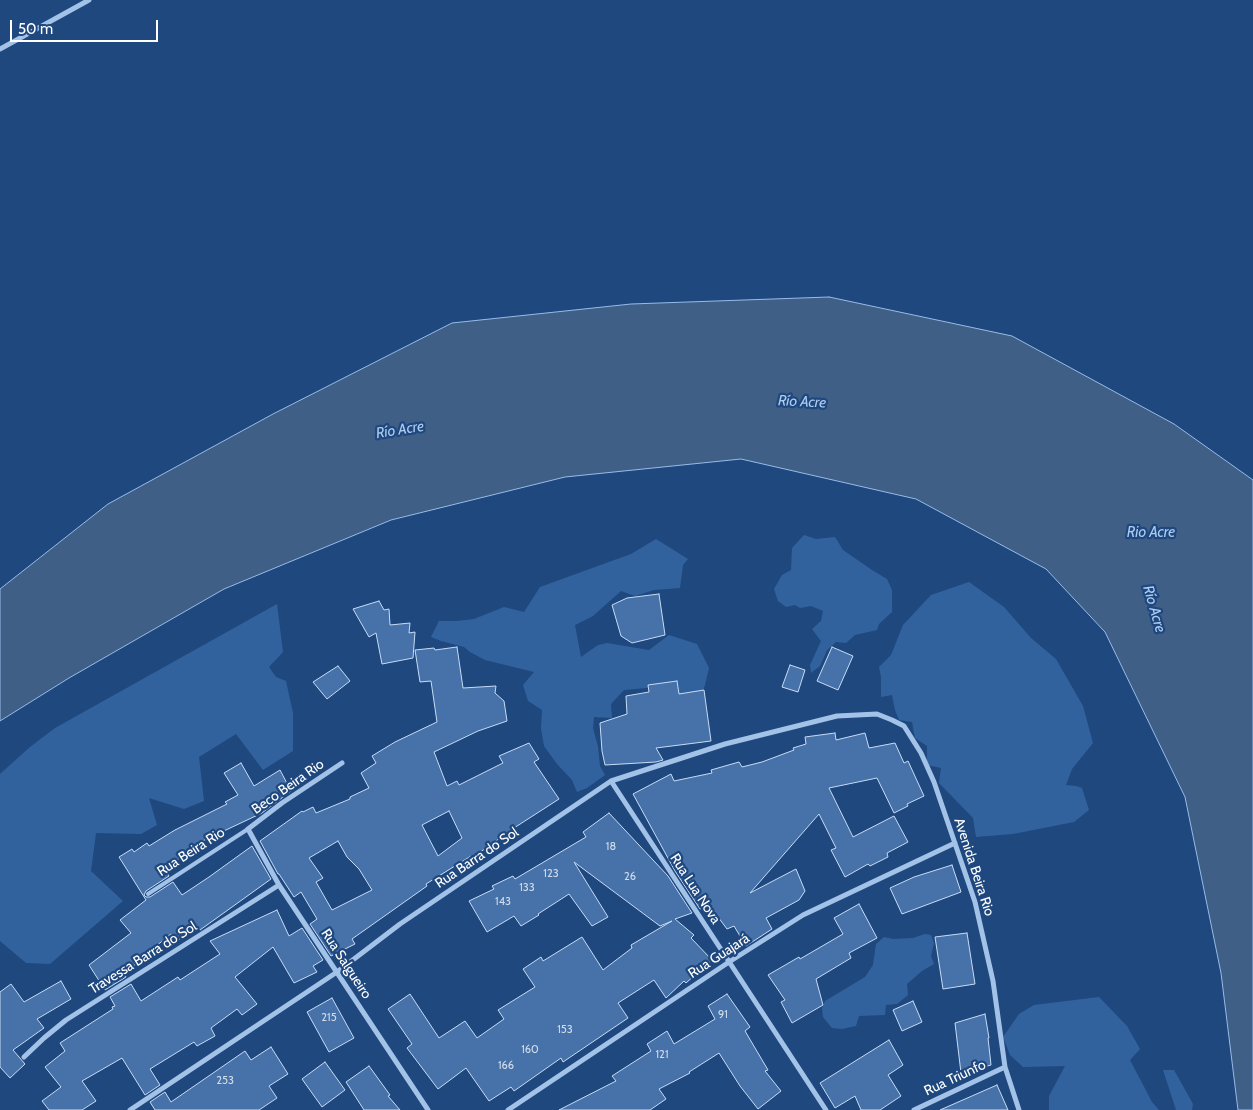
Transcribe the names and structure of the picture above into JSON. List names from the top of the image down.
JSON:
{
  "streets": {
    "street": [
      "Beco Beira Rio",
      "Rua Barra do Sol",
      "Avenida Beira Rio",
      "Rua Lua Nova",
      "Rua Guajará",
      "Travessa Barra do Sol",
      "Rua Salgueiro",
      "Rua Triunfo"
    ],
    "lane": ["Rua Beira Rio"]
  },
  "crossings": [
    ["Beco Beira Rio", "Rua Beira Rio"],
    ["Beco Beira Rio", "Rua Salgueiro"],
    ["Rua Beira Rio", "Rua Salgueiro"],
    ["Rua Barra do Sol", "Avenida Beira Rio"],
    ["Rua Barra do Sol", "Rua Lua Nova"],
    ["Rua Barra do Sol", "Rua Salgueiro"],
    ["Avenida Beira Rio", "Rua Guajará"],
    ["Avenida Beira Rio", "Rua Triunfo"],
    ["Rua Lua Nova", "Rua Guajará"],
    ["Travessa Barra do Sol", "Rua Salgueiro"]
  ],
  "water": ["Río Acre", "Rio Acre"],
  "house_numbers": [
    "18",
    "123",
    "26",
    "133",
    "143",
    "91",
    "215",
    "153",
    "160",
    "121",
    "166",
    "253"
  ],
  "scale_bar": "50 m"
}
